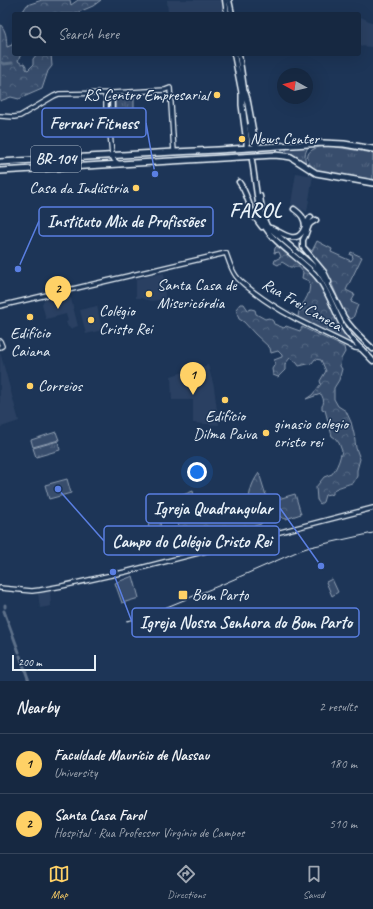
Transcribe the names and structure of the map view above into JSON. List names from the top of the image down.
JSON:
{
  "streets": {
    "highway": ["BR-104"],
    "street": ["Rua Frei Caneca"]
  },
  "districts": ["FAROL"],
  "places": {
    "other": [
      "RS Centro Empresarial",
      "News Center",
      "Ferrari Fitness",
      "Casa da Indústria",
      "Instituto Mix de Profissões",
      "Santa Casa de Misericórdia",
      "Edifício Caiana",
      "Colégio Cristo Rei",
      "Correios",
      "Edifício Dilma Paiva",
      "ginasio colegio cristo rei",
      "Campo do Colégio Cristo Rei",
      "Igreja Quadrangular",
      "Igreja Nossa Senhora do Bom Parto"
    ],
    "transit": ["Bom Parto"]
  },
  "scale_bar": "200 m",
  "north": "left",
  "page": {
    "search": "Search here",
    "pins": ["2", "1"],
    "scale": "200 m",
    "heading": ["Nearby", "2 results"],
    "list": [
      {
        "mark": "1",
        "name": "Faculdade Maurício de Nassau",
        "note": "University",
        "value": "180 m"
      },
      {
        "mark": "2",
        "name": "Santa Casa Farol",
        "note": "Hospital · Rua Professor Virgínio de Campos",
        "value": "510 m"
      }
    ],
    "nav": ["Map", "Directions", "Saved"]
  }
}
